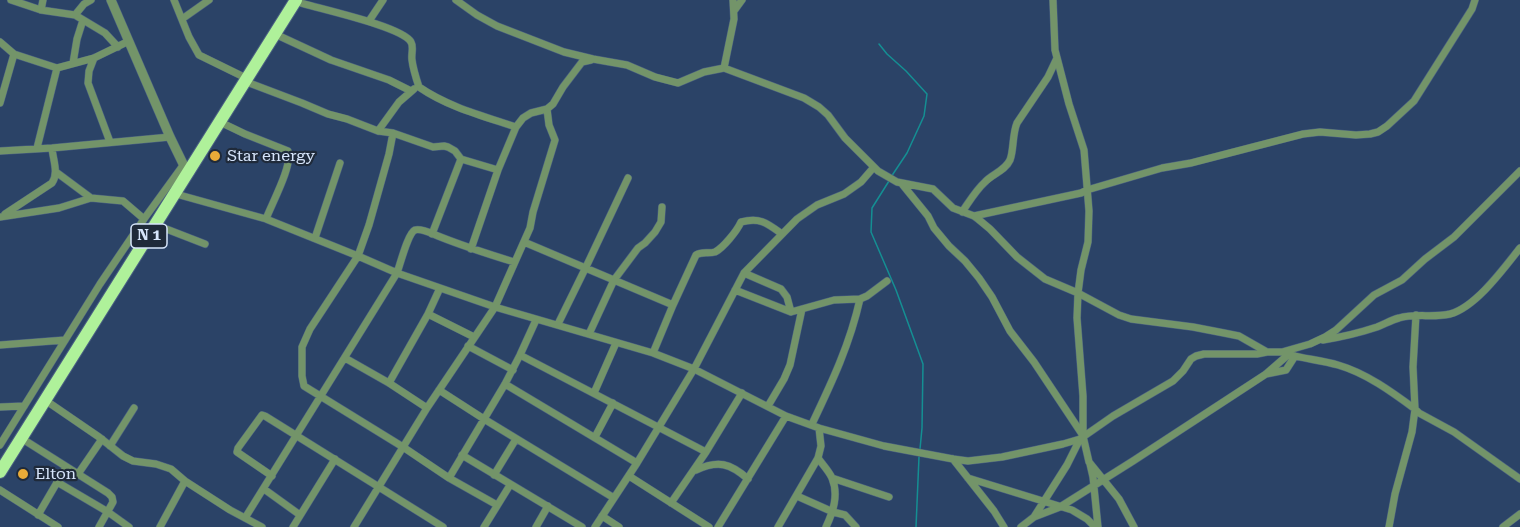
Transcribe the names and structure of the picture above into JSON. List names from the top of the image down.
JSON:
{
  "streets": {
    "highway": ["N 1"]
  },
  "places": ["Star energy", "Elton"]
}
